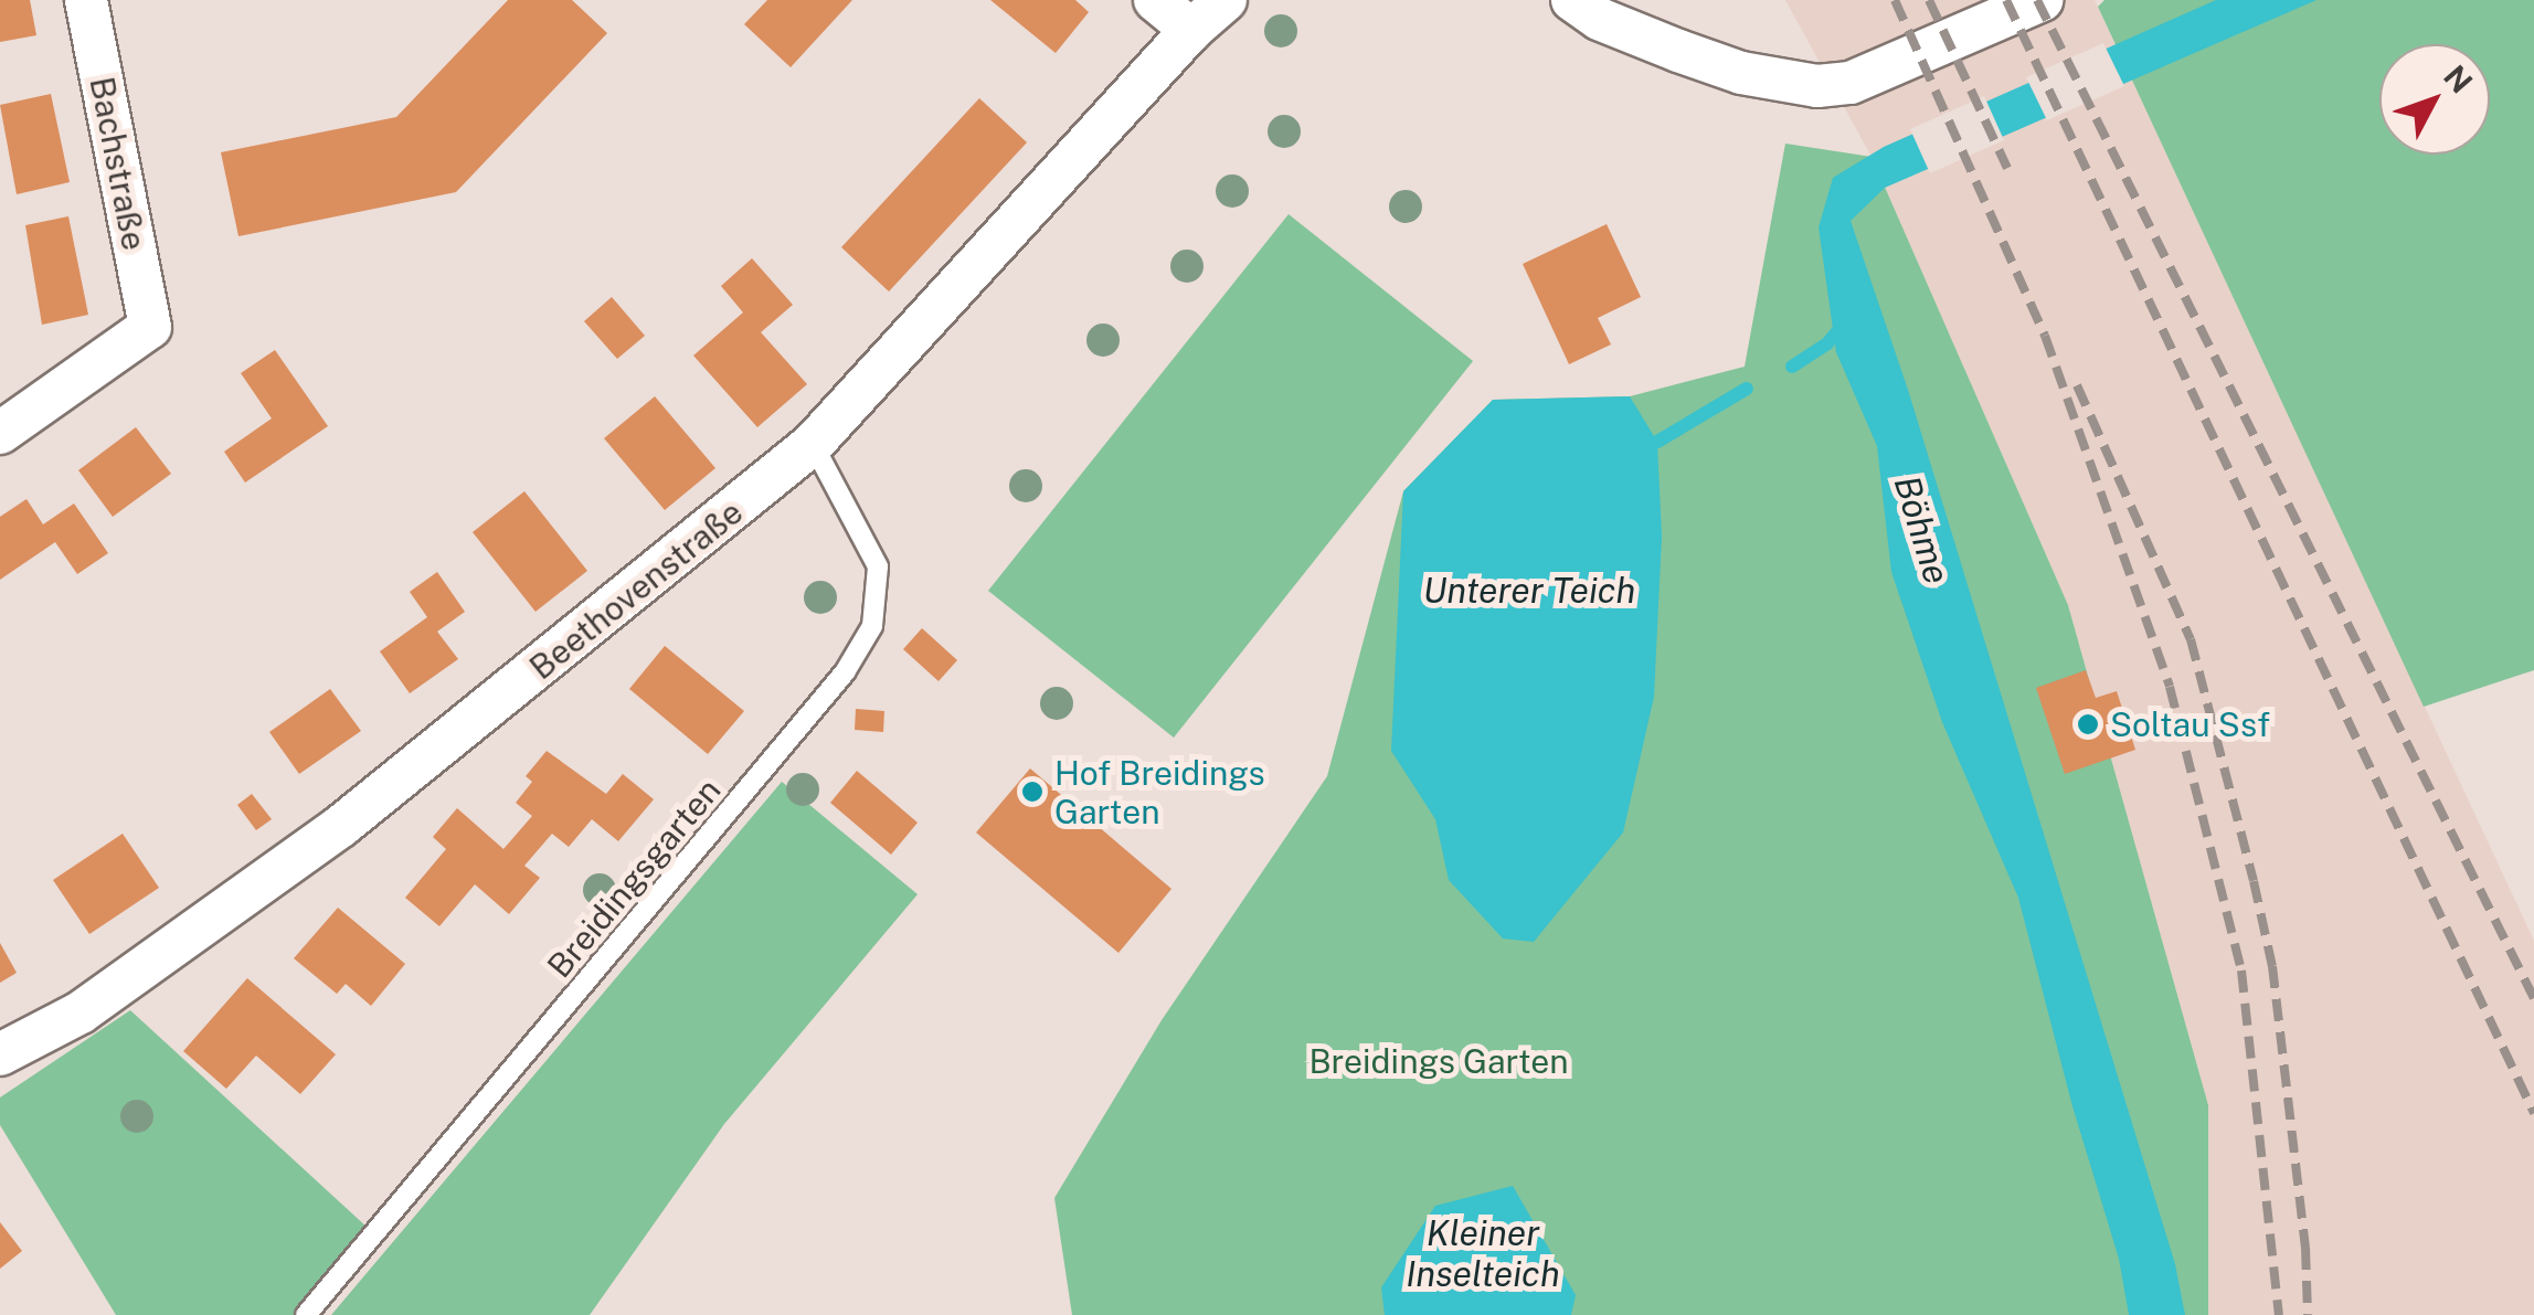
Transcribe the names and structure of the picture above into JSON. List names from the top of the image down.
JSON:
{
  "streets": {
    "street": ["Bachstraße", "Beethovenstraße"],
    "lane": ["Breidingsgarten"]
  },
  "crossings": [
    ["Beethovenstraße", "Breidingsgarten"]
  ],
  "water": ["Böhme", "Unterer Teich", "Kleiner Inselteich"],
  "parks": ["Breidings Garten"],
  "places": ["Soltau Ssf", "Hof Breidings Garten"],
  "north": "top right"
}
